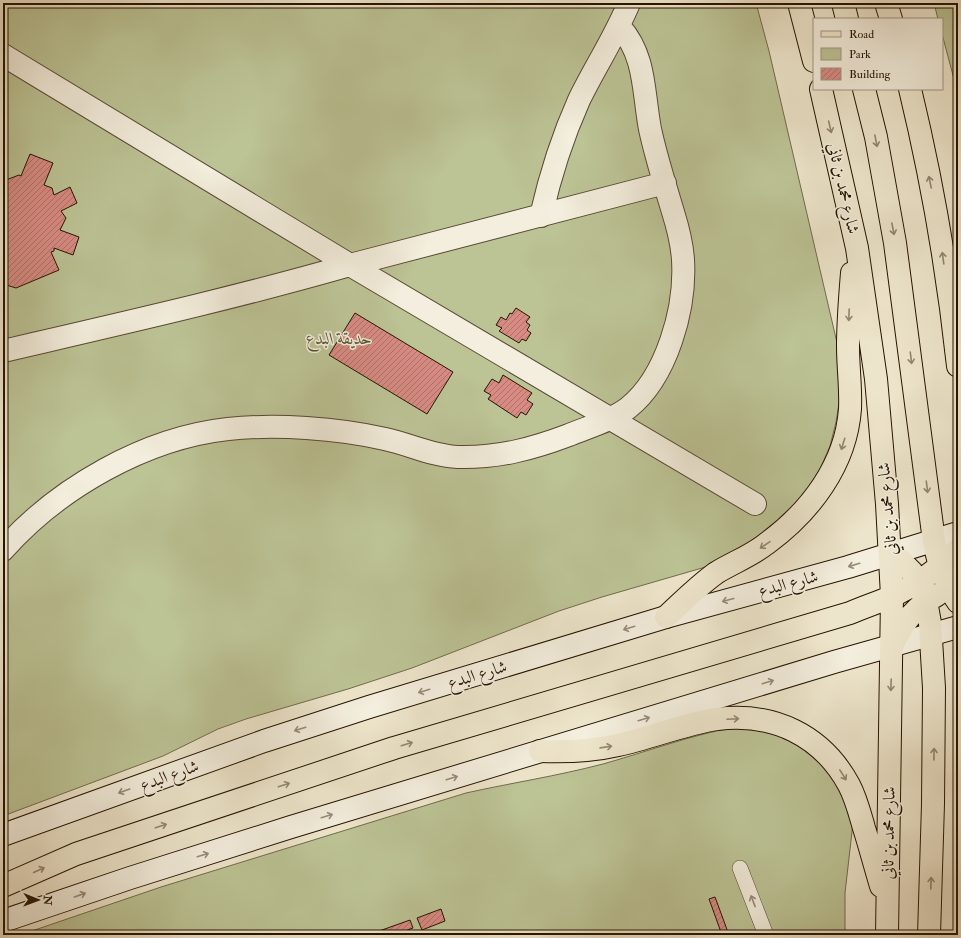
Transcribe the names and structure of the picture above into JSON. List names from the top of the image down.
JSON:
{
  "streets": {
    "main road": ["شارع محمد بن ثاني"],
    "street": ["شارع البدع"]
  },
  "crossings": [
    ["شارع محمد بن ثاني", "شارع البدع"]
  ],
  "parks": ["حديقة البدع"],
  "legend": ["Road", "Park", "Building"],
  "north": "right"
}
